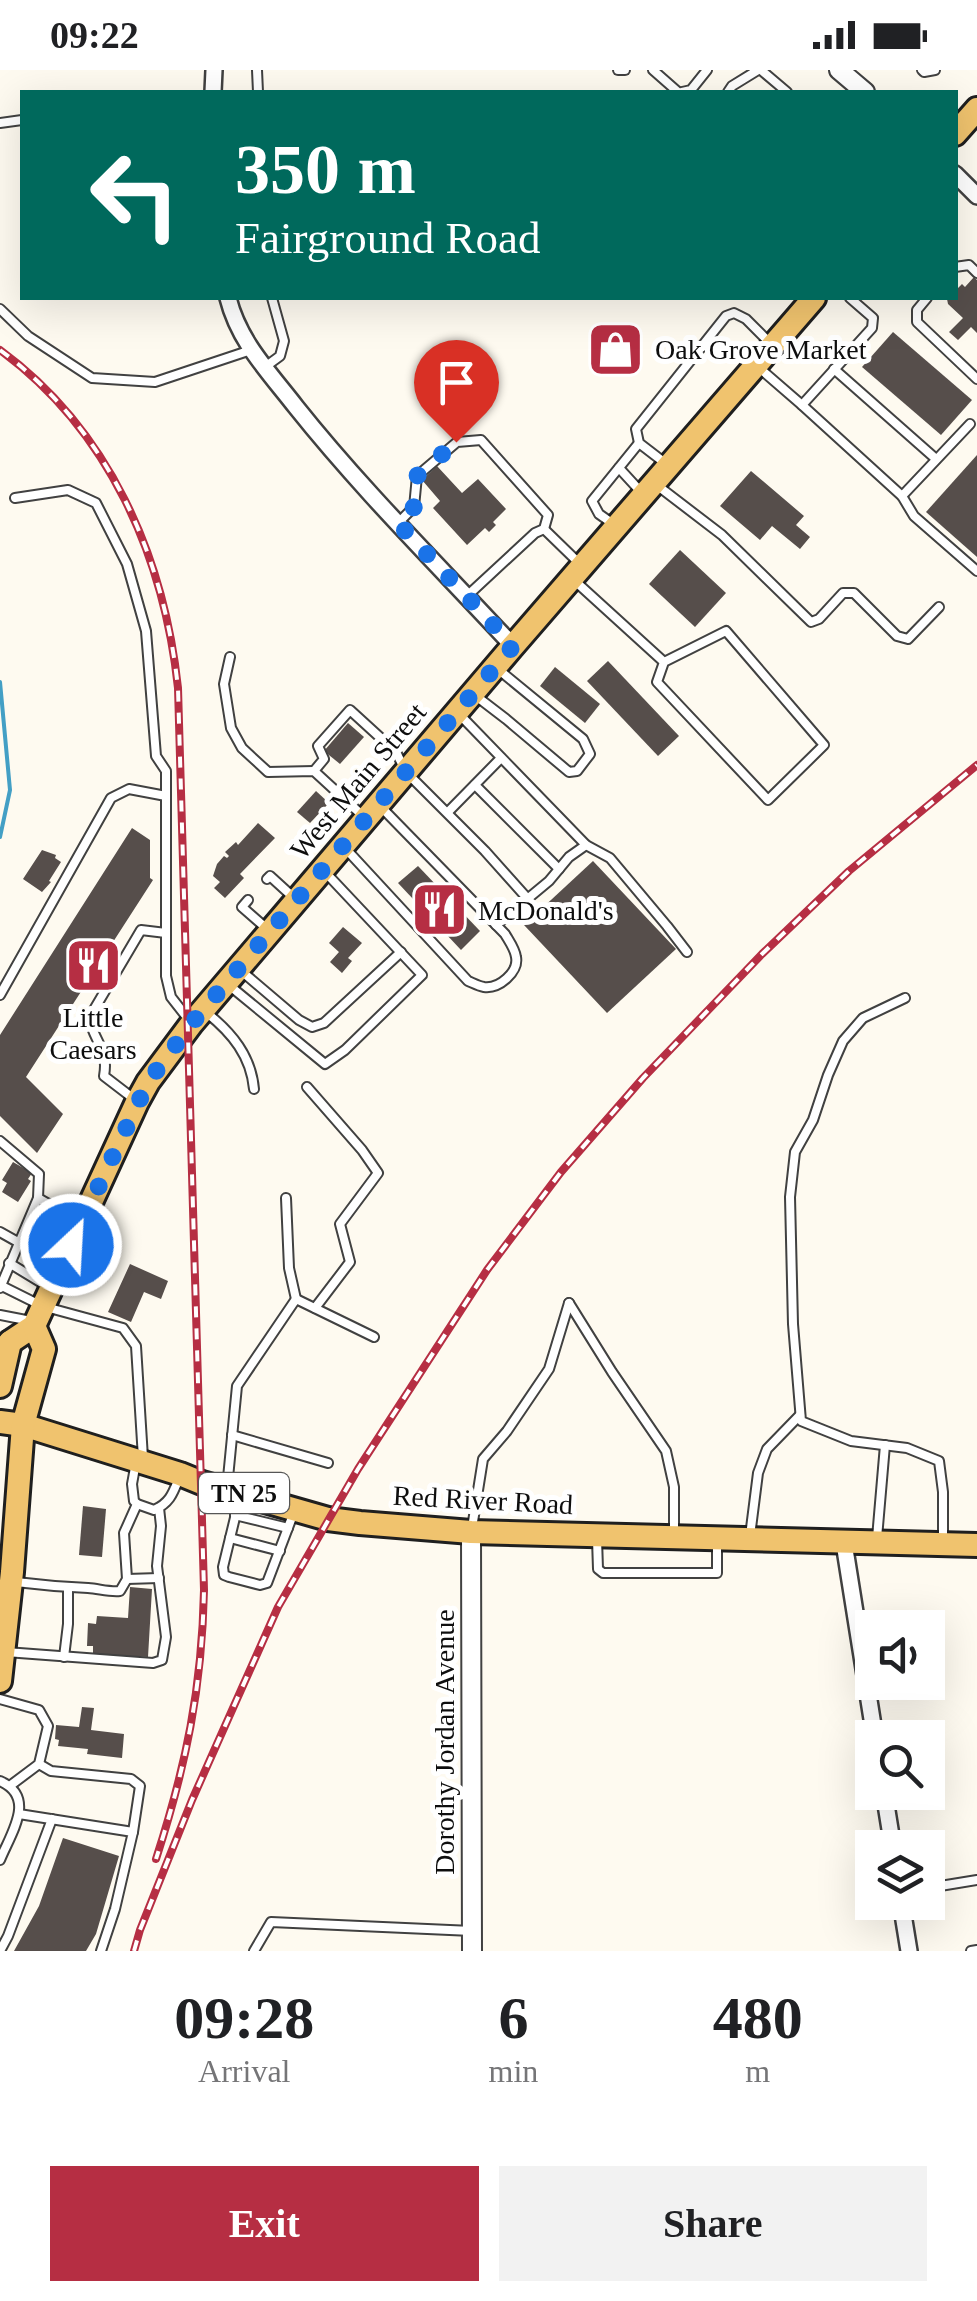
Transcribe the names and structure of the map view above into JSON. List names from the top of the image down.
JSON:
{
  "streets": {
    "main road": ["West Main Street", "TN 25", "Red River Road"],
    "street": ["Dorothy Jordan Avenue"]
  },
  "crossings": [
    ["Red River Road", "Dorothy Jordan Avenue"]
  ],
  "places": {
    "shop": ["Oak Grove Market"],
    "restaurant": ["McDonald's", "Little Caesars"]
  },
  "page": {
    "status": "09:22",
    "turn": ["350 m", "Fairground Road"],
    "eta": [
      "09:28",
      "Arrival",
      "6",
      "min",
      "480",
      "m"
    ],
    "buttons": ["Exit", "Share"]
  }
}
